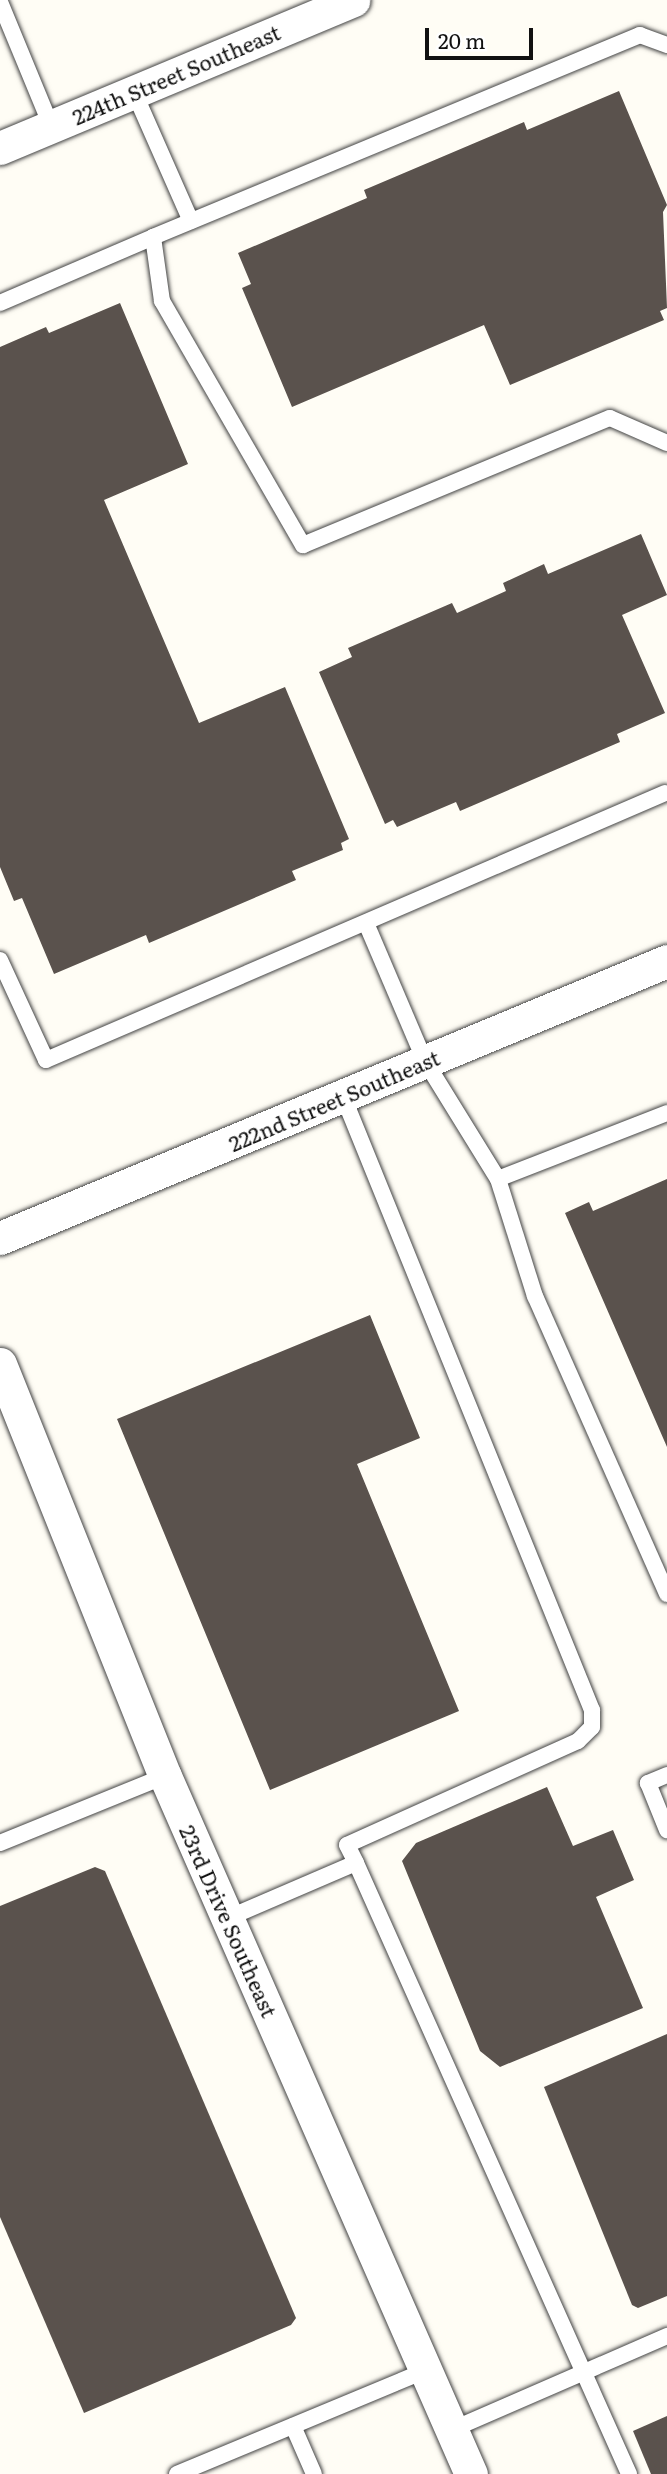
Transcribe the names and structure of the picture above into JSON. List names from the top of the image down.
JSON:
{
  "streets": {
    "street": ["224th Street Southeast", "222nd Street Southeast", "23rd Drive Southeast"]
  },
  "scale_bar": "20 m"
}
